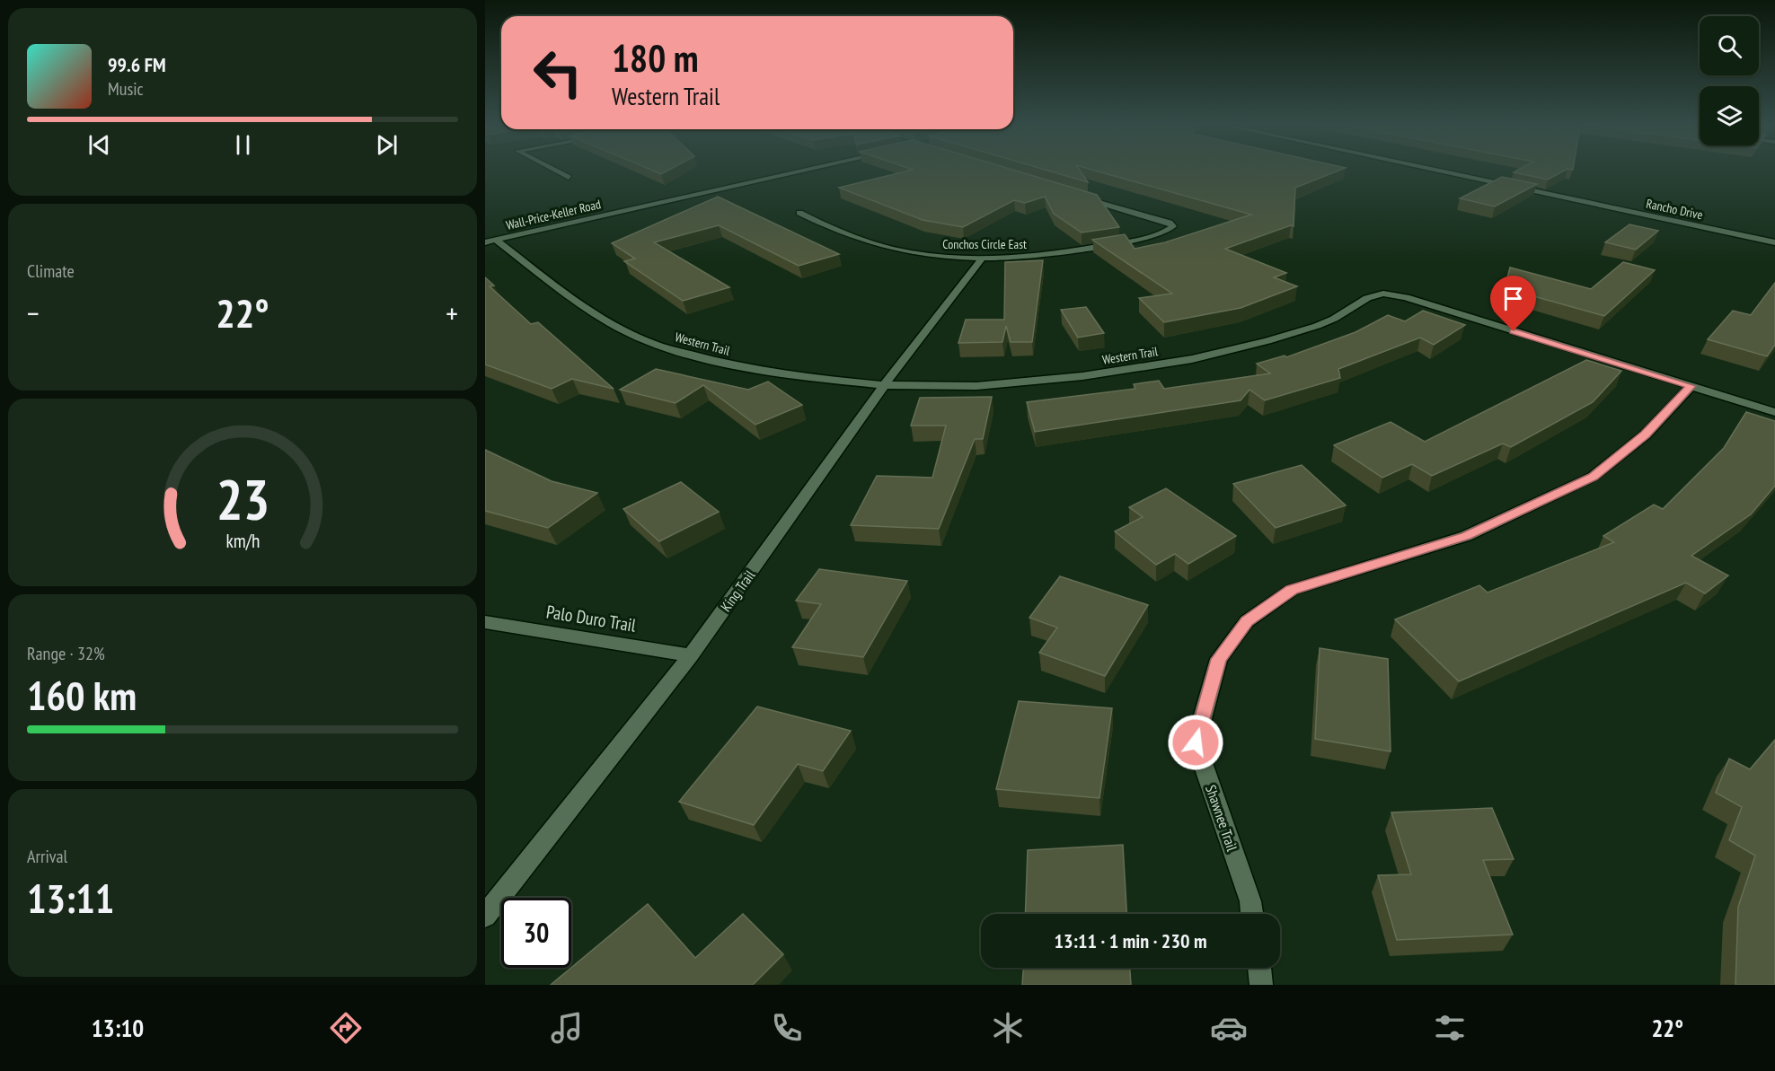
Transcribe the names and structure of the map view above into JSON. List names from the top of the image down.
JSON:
{
  "streets": {
    "street": [
      "Rancho Drive",
      "Wall-Price-Keller Road",
      "Conchos Circle East",
      "Western Trail",
      "King Trail",
      "Palo Duro Trail",
      "Shawnee Trail"
    ]
  },
  "crossings": [
    ["Wall-Price-Keller Road", "Western Trail"],
    ["Conchos Circle East", "King Trail"],
    ["Western Trail", "King Trail"],
    ["Western Trail", "Shawnee Trail"],
    ["King Trail", "Palo Duro Trail"]
  ],
  "page": {
    "turn": ["180 m", "Western Trail"],
    "song": ["99.6 FM", "Music"],
    "tile": [
      "Climate",
      ["Range · 32%", "160 km"],
      ["Arrival", "13:11"]
    ],
    "heat": ["−", "22°", "+"],
    "limit": "30",
    "trip": "13:11 · 1 min · 230 m",
    "tabs": ["13:10", "22°"],
    "gauge": ["23", "km/h"]
  }
}
